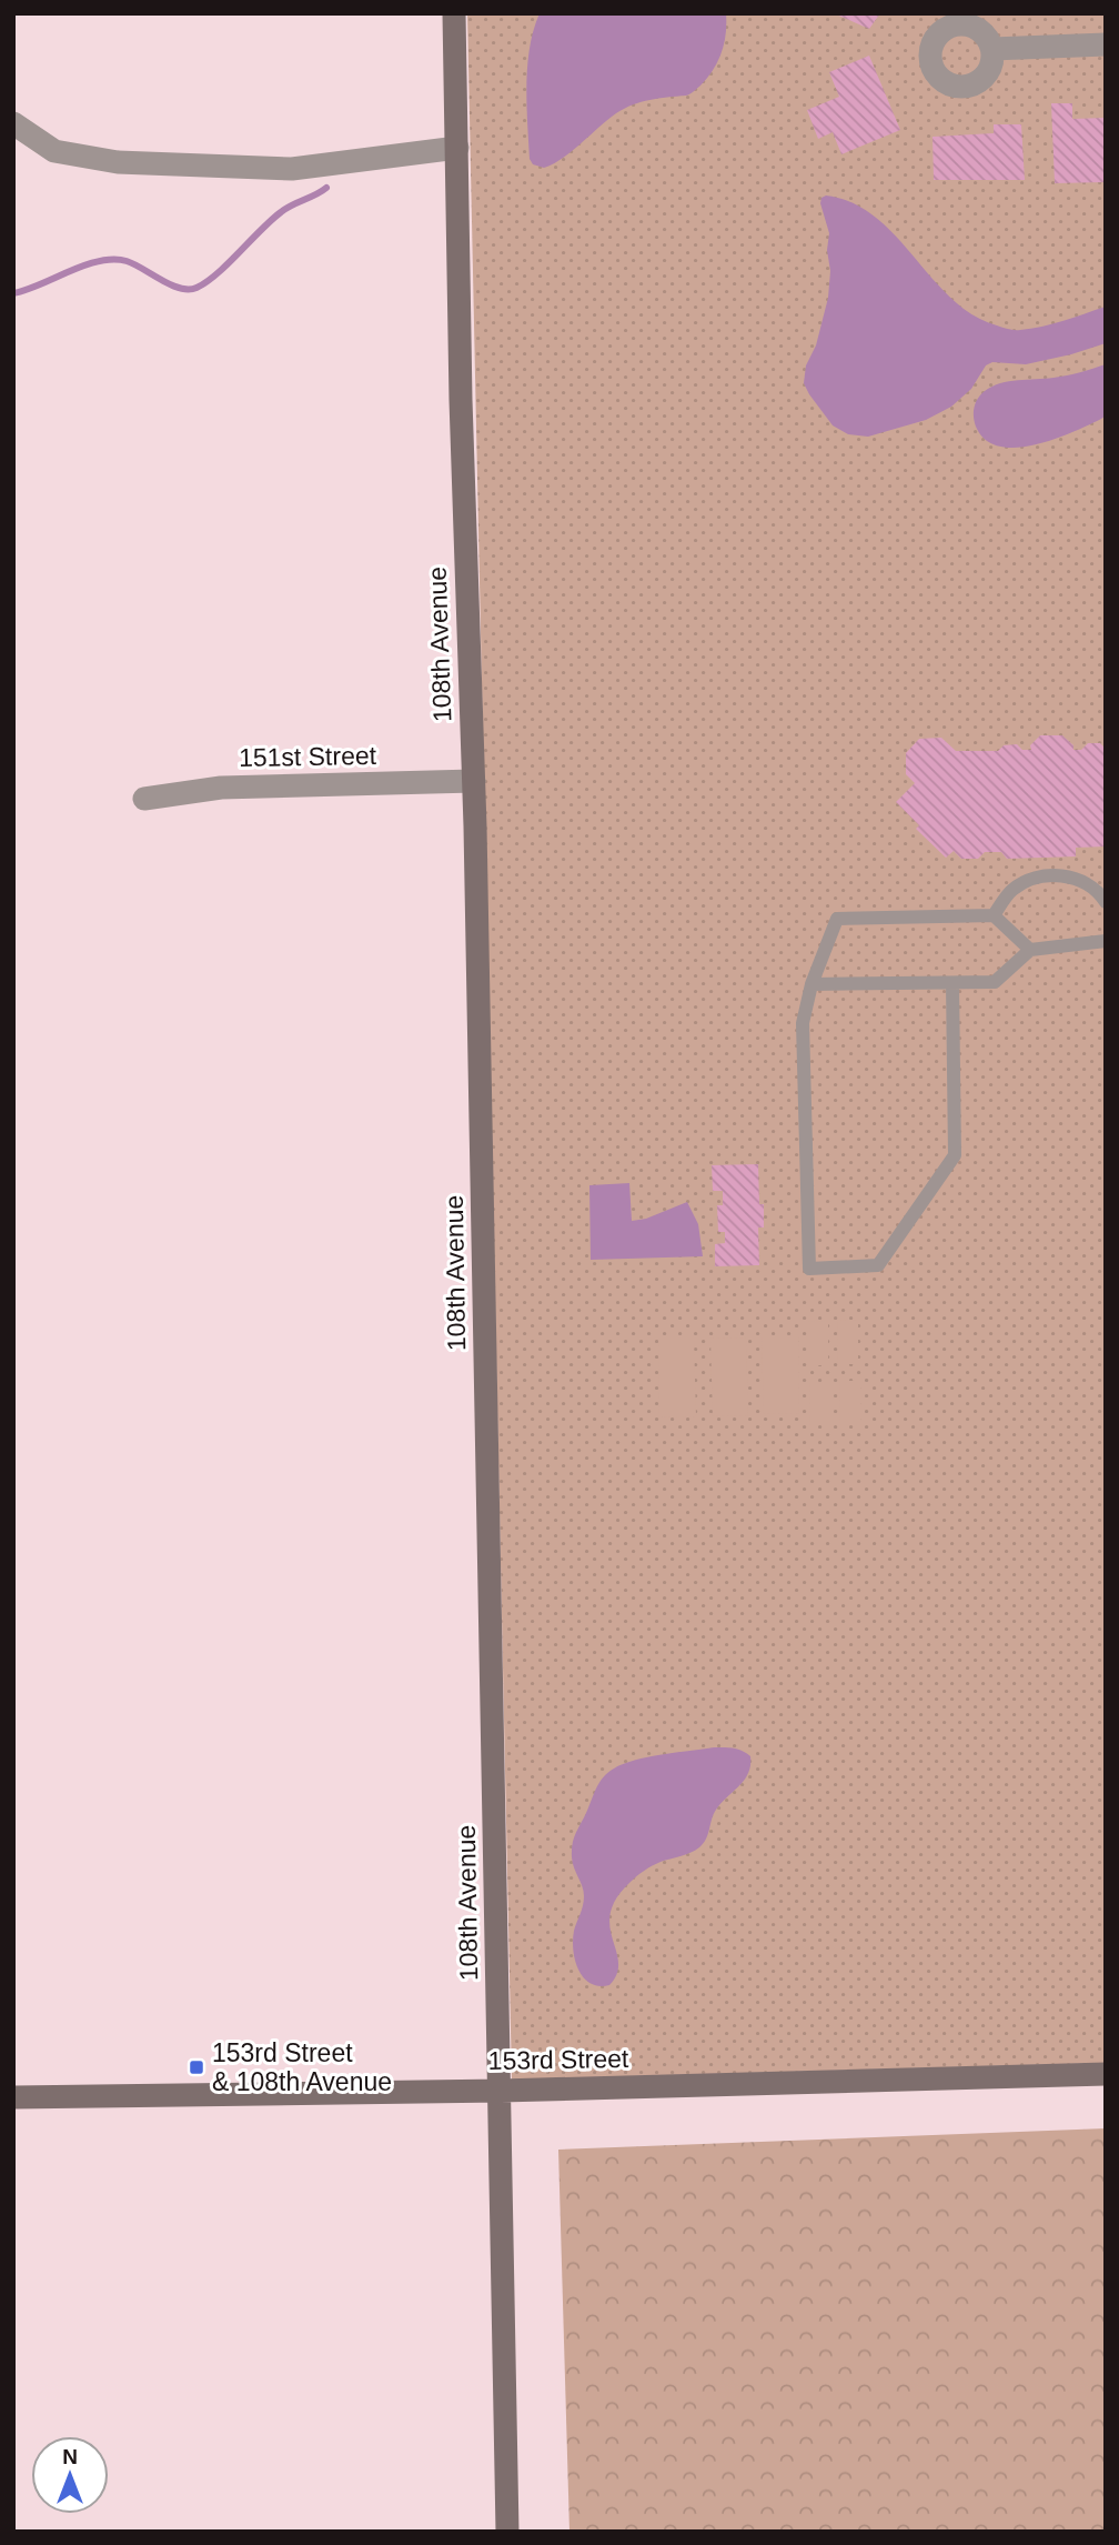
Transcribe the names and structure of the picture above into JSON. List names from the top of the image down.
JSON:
{
  "streets": {
    "street": ["108th Avenue", "151st Street", "153rd Street"]
  },
  "crossings": [
    ["108th Avenue", "151st Street"],
    ["108th Avenue", "153rd Street"]
  ],
  "places": {
    "transit": ["153rd Street & 108th Avenue"]
  },
  "north": "top"
}
